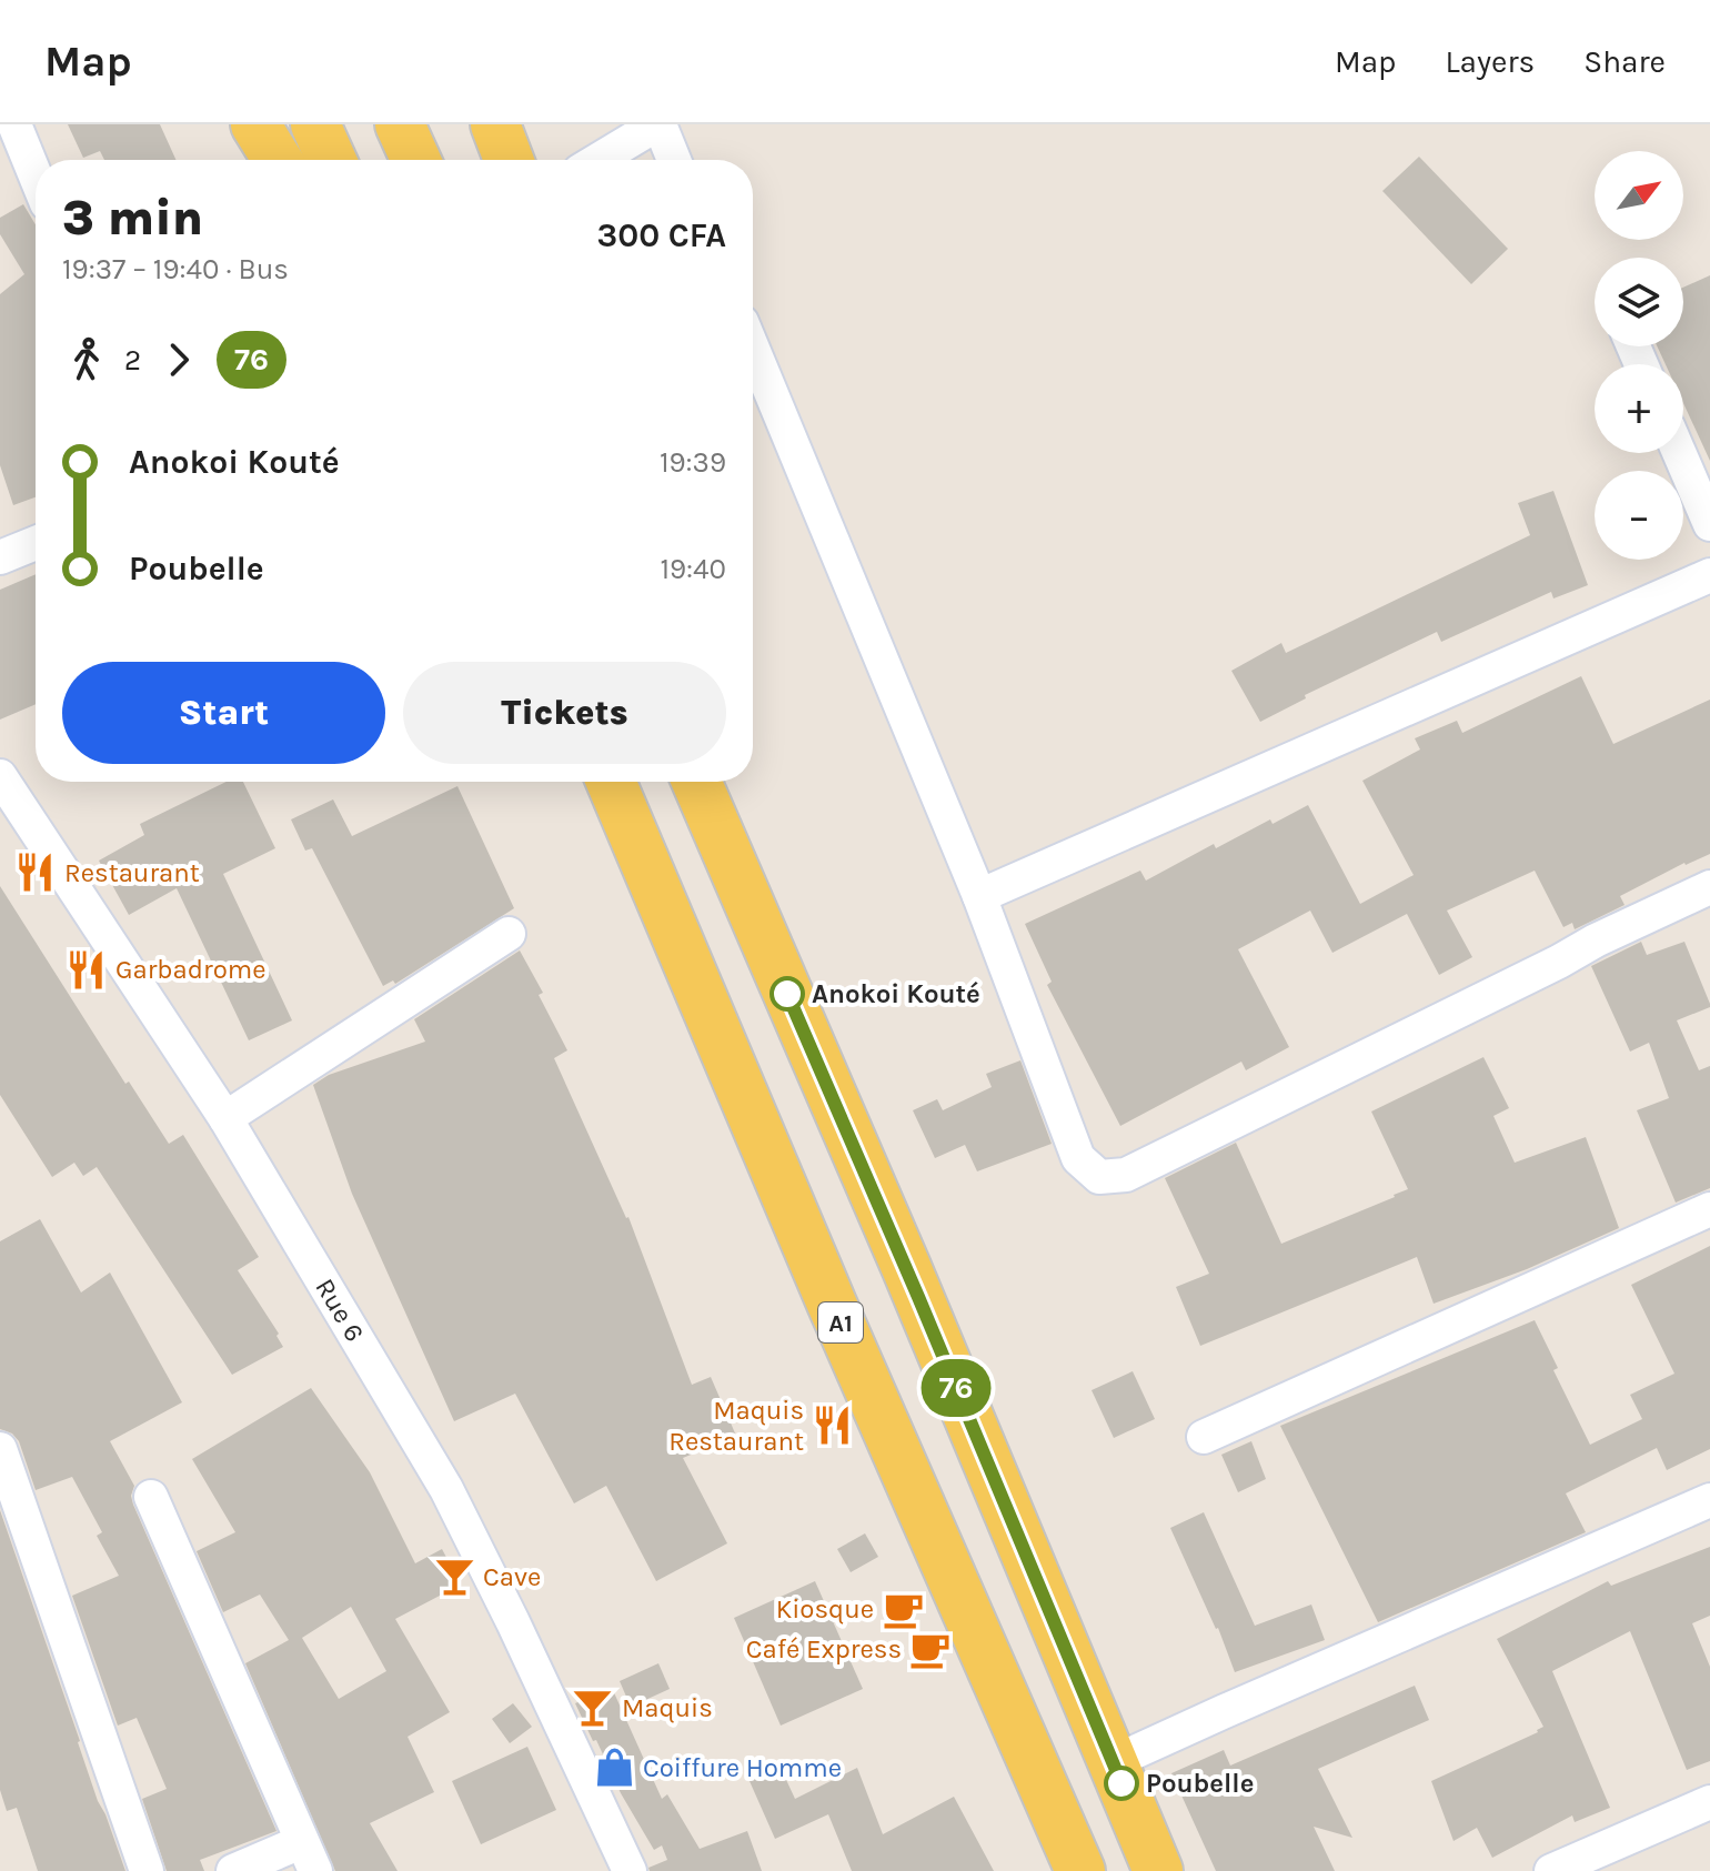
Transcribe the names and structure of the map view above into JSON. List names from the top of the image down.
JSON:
{
  "streets": {
    "main road": ["A1"],
    "street": ["Rue 6"]
  },
  "places": {
    "restaurant": ["Restaurant", "Garbadrome", "Maquis Restaurant"],
    "other": ["Anokoi Kouté", "Poubelle"],
    "bar": ["Cave", "Maquis"],
    "cafe": ["Kiosque", "Café Express"],
    "shop": ["Coiffure Homme"]
  },
  "lines": ["bus line 76"],
  "north": "top right",
  "page": {
    "header": "Map",
    "nav": ["Map", "Layers", "Share"],
    "on_map": "76",
    "map_buttons": ["+", "−"],
    "heading": ["3 min", "19:37 – 19:40 · Bus", "300 CFA"],
    "legs": ["2", "76"],
    "list": [
      {
        "name": "Anokoi Kouté",
        "value": "19:39"
      },
      {
        "name": "Poubelle",
        "value": "19:40"
      }
    ],
    "buttons": ["Start", "Tickets"]
  }
}
